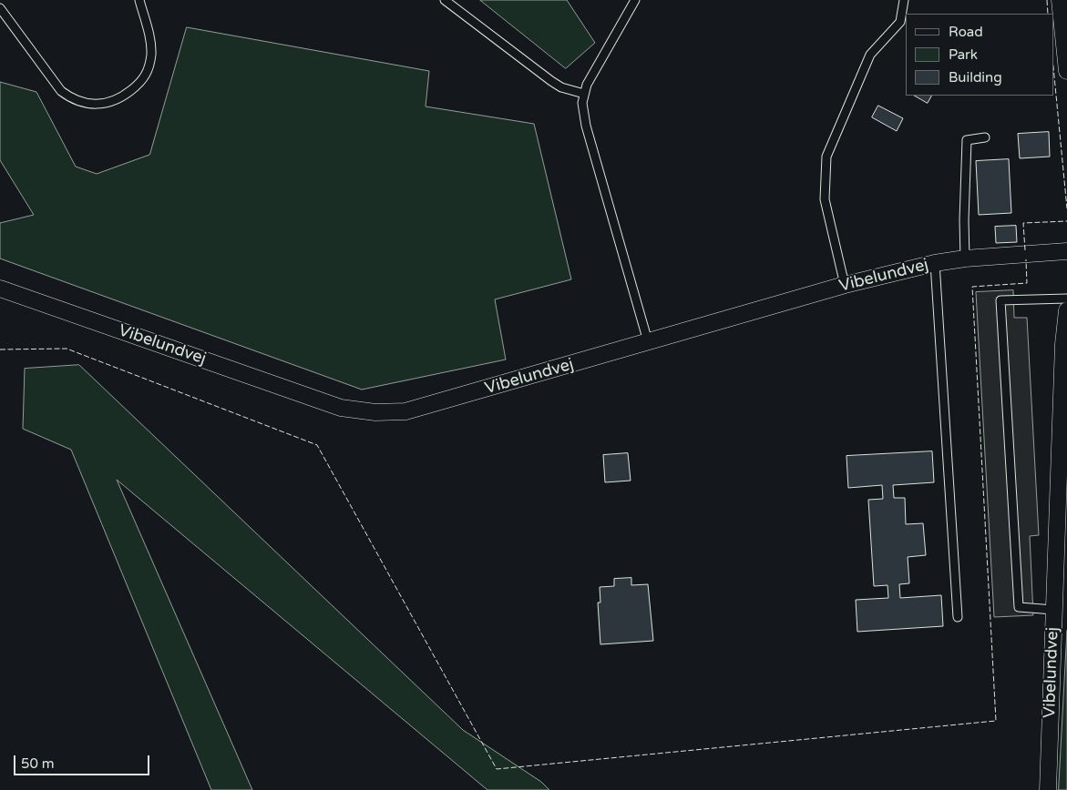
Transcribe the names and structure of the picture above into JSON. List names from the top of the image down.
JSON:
{
  "streets": {
    "street": ["Vibelundvej"]
  },
  "legend": ["Road", "Park", "Building"],
  "scale_bar": "50 m"
}
